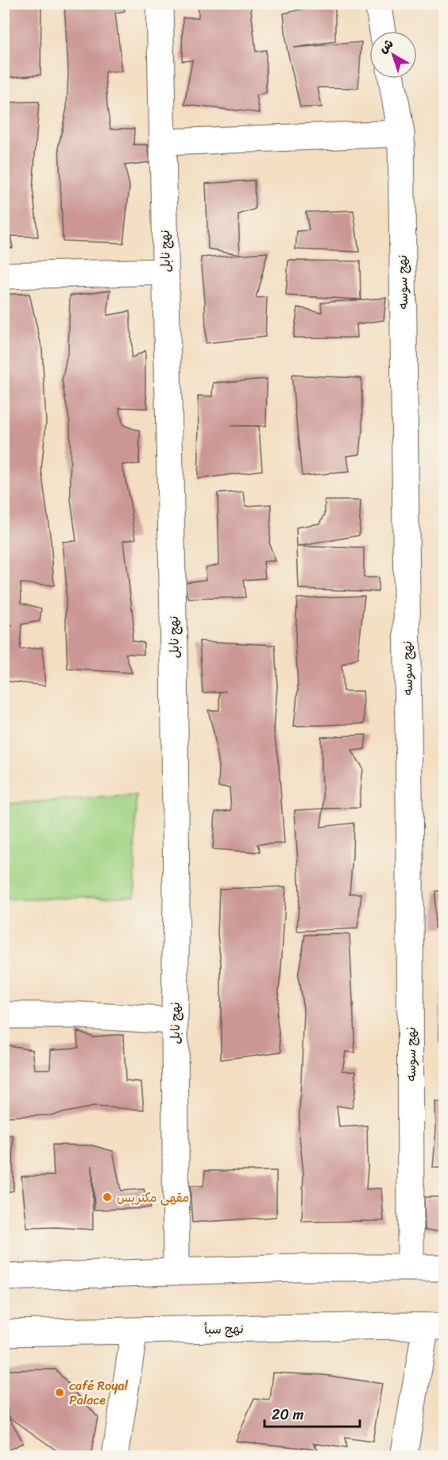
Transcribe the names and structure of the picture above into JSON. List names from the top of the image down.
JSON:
{
  "streets": {
    "street": ["نهج نابل", "نهج سوسه", "نهج سبأ"]
  },
  "places": ["مقهى مكتريس", "café Royal Palace"],
  "scale_bar": "20 m",
  "north": "top left"
}
